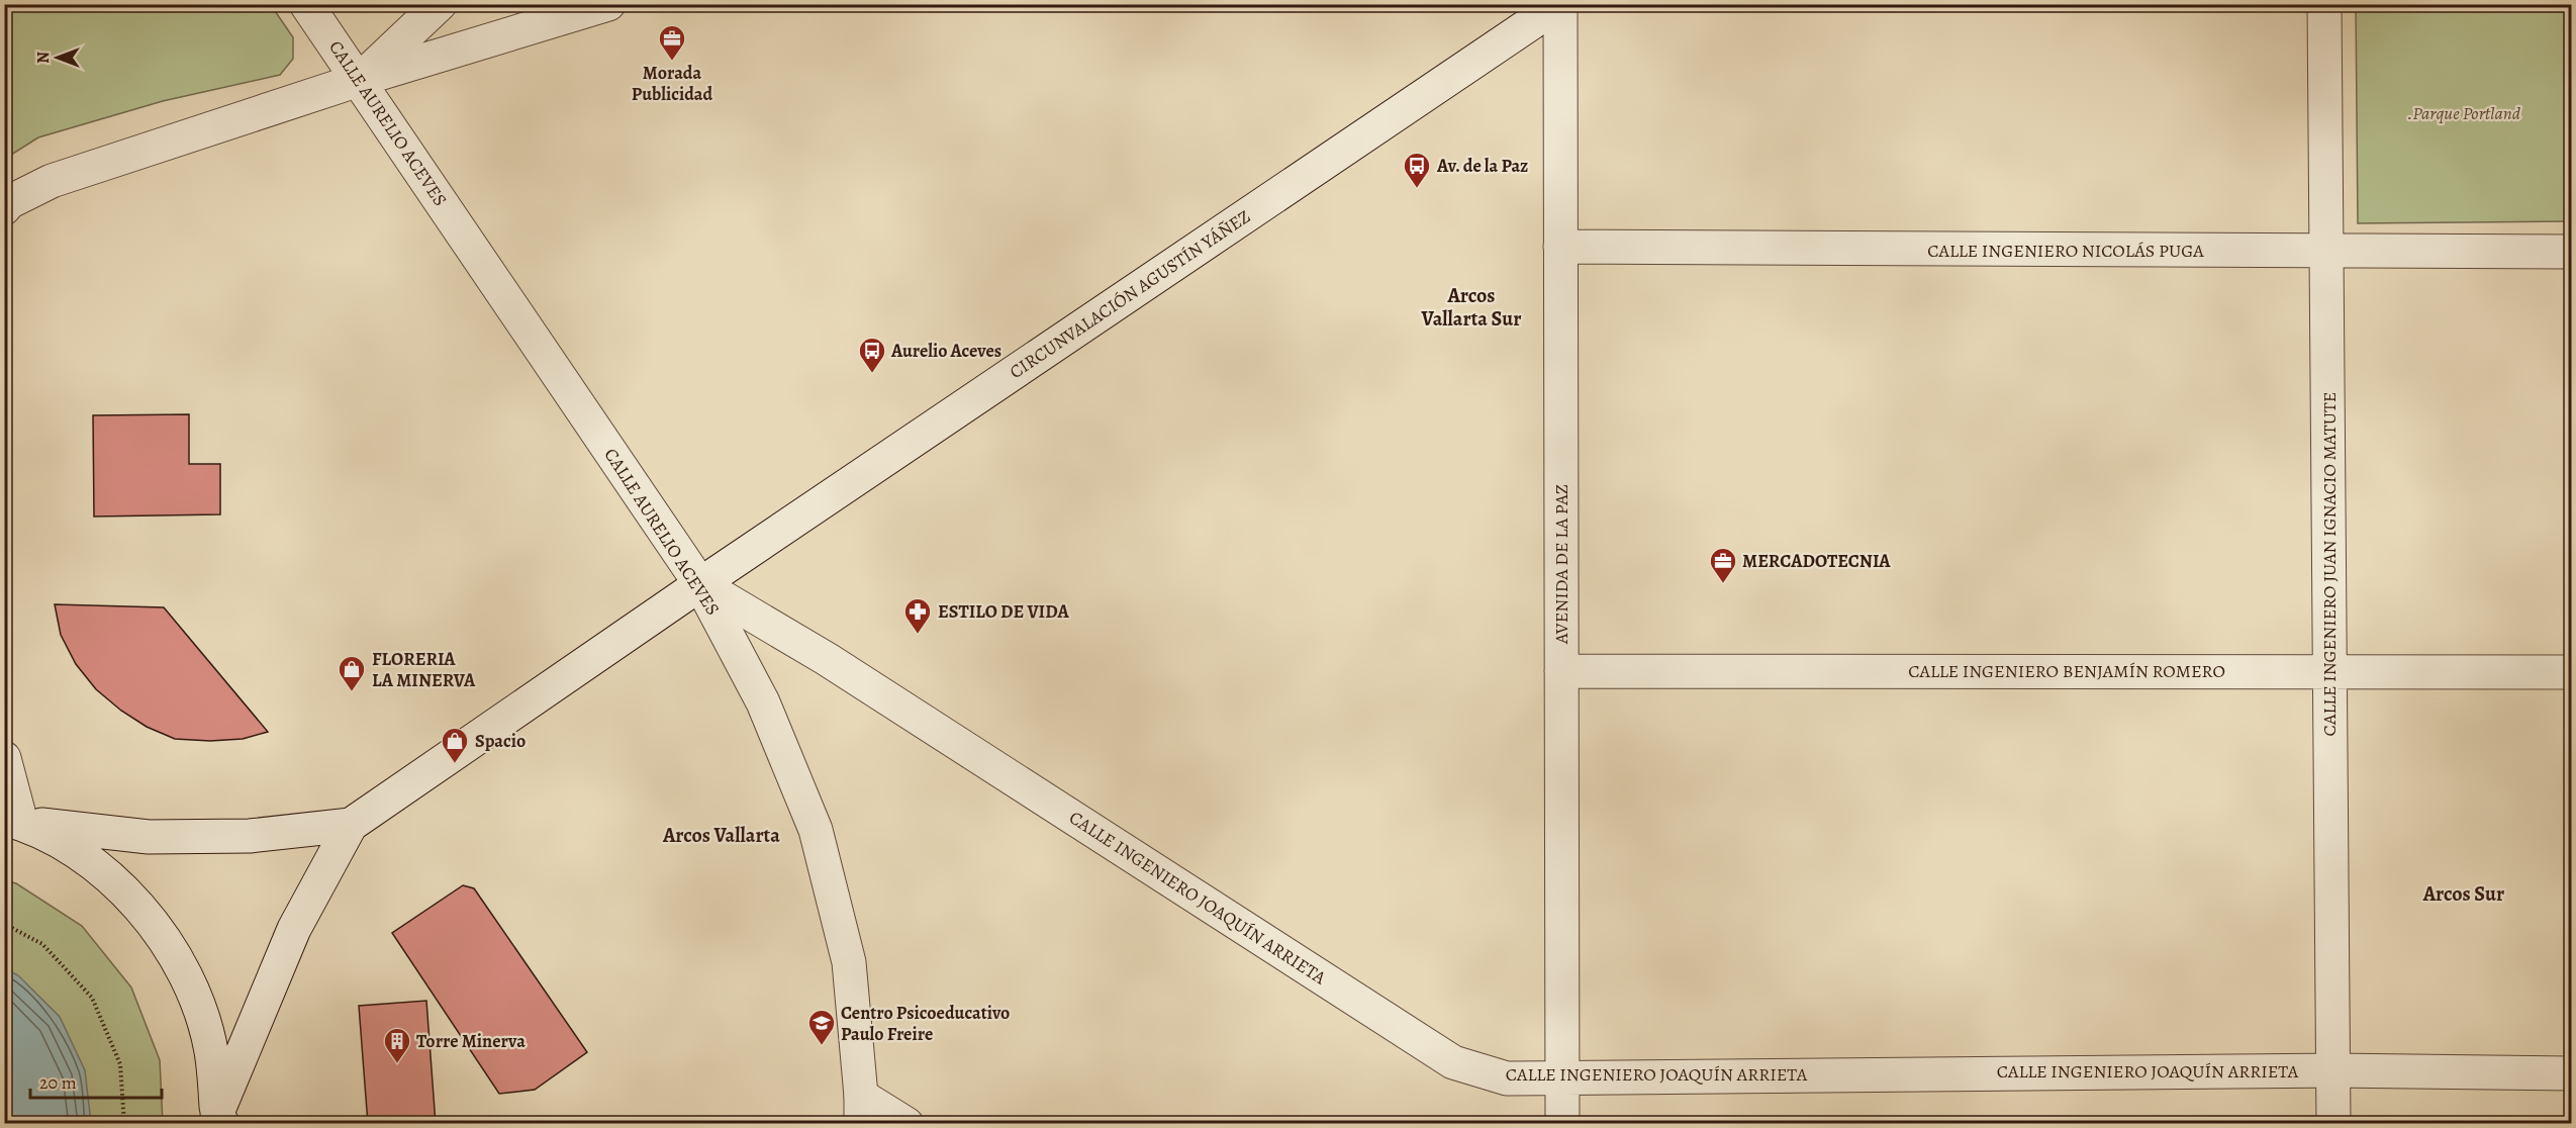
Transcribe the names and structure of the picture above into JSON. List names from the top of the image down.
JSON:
{
  "streets": {
    "street": [
      "CALLE AURELIO ACEVES",
      "CALLE INGENIERO NICOLÁS PUGA",
      "CIRCUNVALACIÓN AGUSTÍN YÁÑEZ",
      "AVENIDA DE LA PAZ",
      "CALLE INGENIERO JUAN IGNACIO MATUTE",
      "CALLE INGENIERO BENJAMÍN ROMERO",
      "CALLE INGENIERO JOAQUÍN ARRIETA"
    ]
  },
  "crossings": [
    ["CALLE AURELIO ACEVES", "CIRCUNVALACIÓN AGUSTÍN YÁÑEZ"],
    ["CALLE AURELIO ACEVES", "CALLE INGENIERO JOAQUÍN ARRIETA"],
    ["CALLE INGENIERO NICOLÁS PUGA", "AVENIDA DE LA PAZ"],
    ["CALLE INGENIERO NICOLÁS PUGA", "CALLE INGENIERO JUAN IGNACIO MATUTE"],
    ["CIRCUNVALACIÓN AGUSTÍN YÁÑEZ", "AVENIDA DE LA PAZ"],
    ["CIRCUNVALACIÓN AGUSTÍN YÁÑEZ", "CALLE INGENIERO JOAQUÍN ARRIETA"],
    ["AVENIDA DE LA PAZ", "CALLE INGENIERO BENJAMÍN ROMERO"],
    ["AVENIDA DE LA PAZ", "CALLE INGENIERO JOAQUÍN ARRIETA"],
    ["CALLE INGENIERO JUAN IGNACIO MATUTE", "CALLE INGENIERO BENJAMÍN ROMERO"],
    ["CALLE INGENIERO JUAN IGNACIO MATUTE", "CALLE INGENIERO JOAQUÍN ARRIETA"]
  ],
  "districts": ["Arcos Vallarta Sur", "Arcos Vallarta", "Arcos Sur"],
  "parks": [".Parque Portland"],
  "places": {
    "office": ["Morada Publicidad", "MERCADOTECNIA"],
    "bus stop": ["Av. de la Paz", "Aurelio Aceves"],
    "pharmacy": ["ESTILO DE VIDA"],
    "shop": ["FLORERIA LA MINERVA", "Spacio"],
    "school or university": ["Centro Psicoeducativo Paulo Freire"],
    "building": ["Torre Minerva"]
  },
  "scale_bar": "20 m",
  "north": "left"
}
